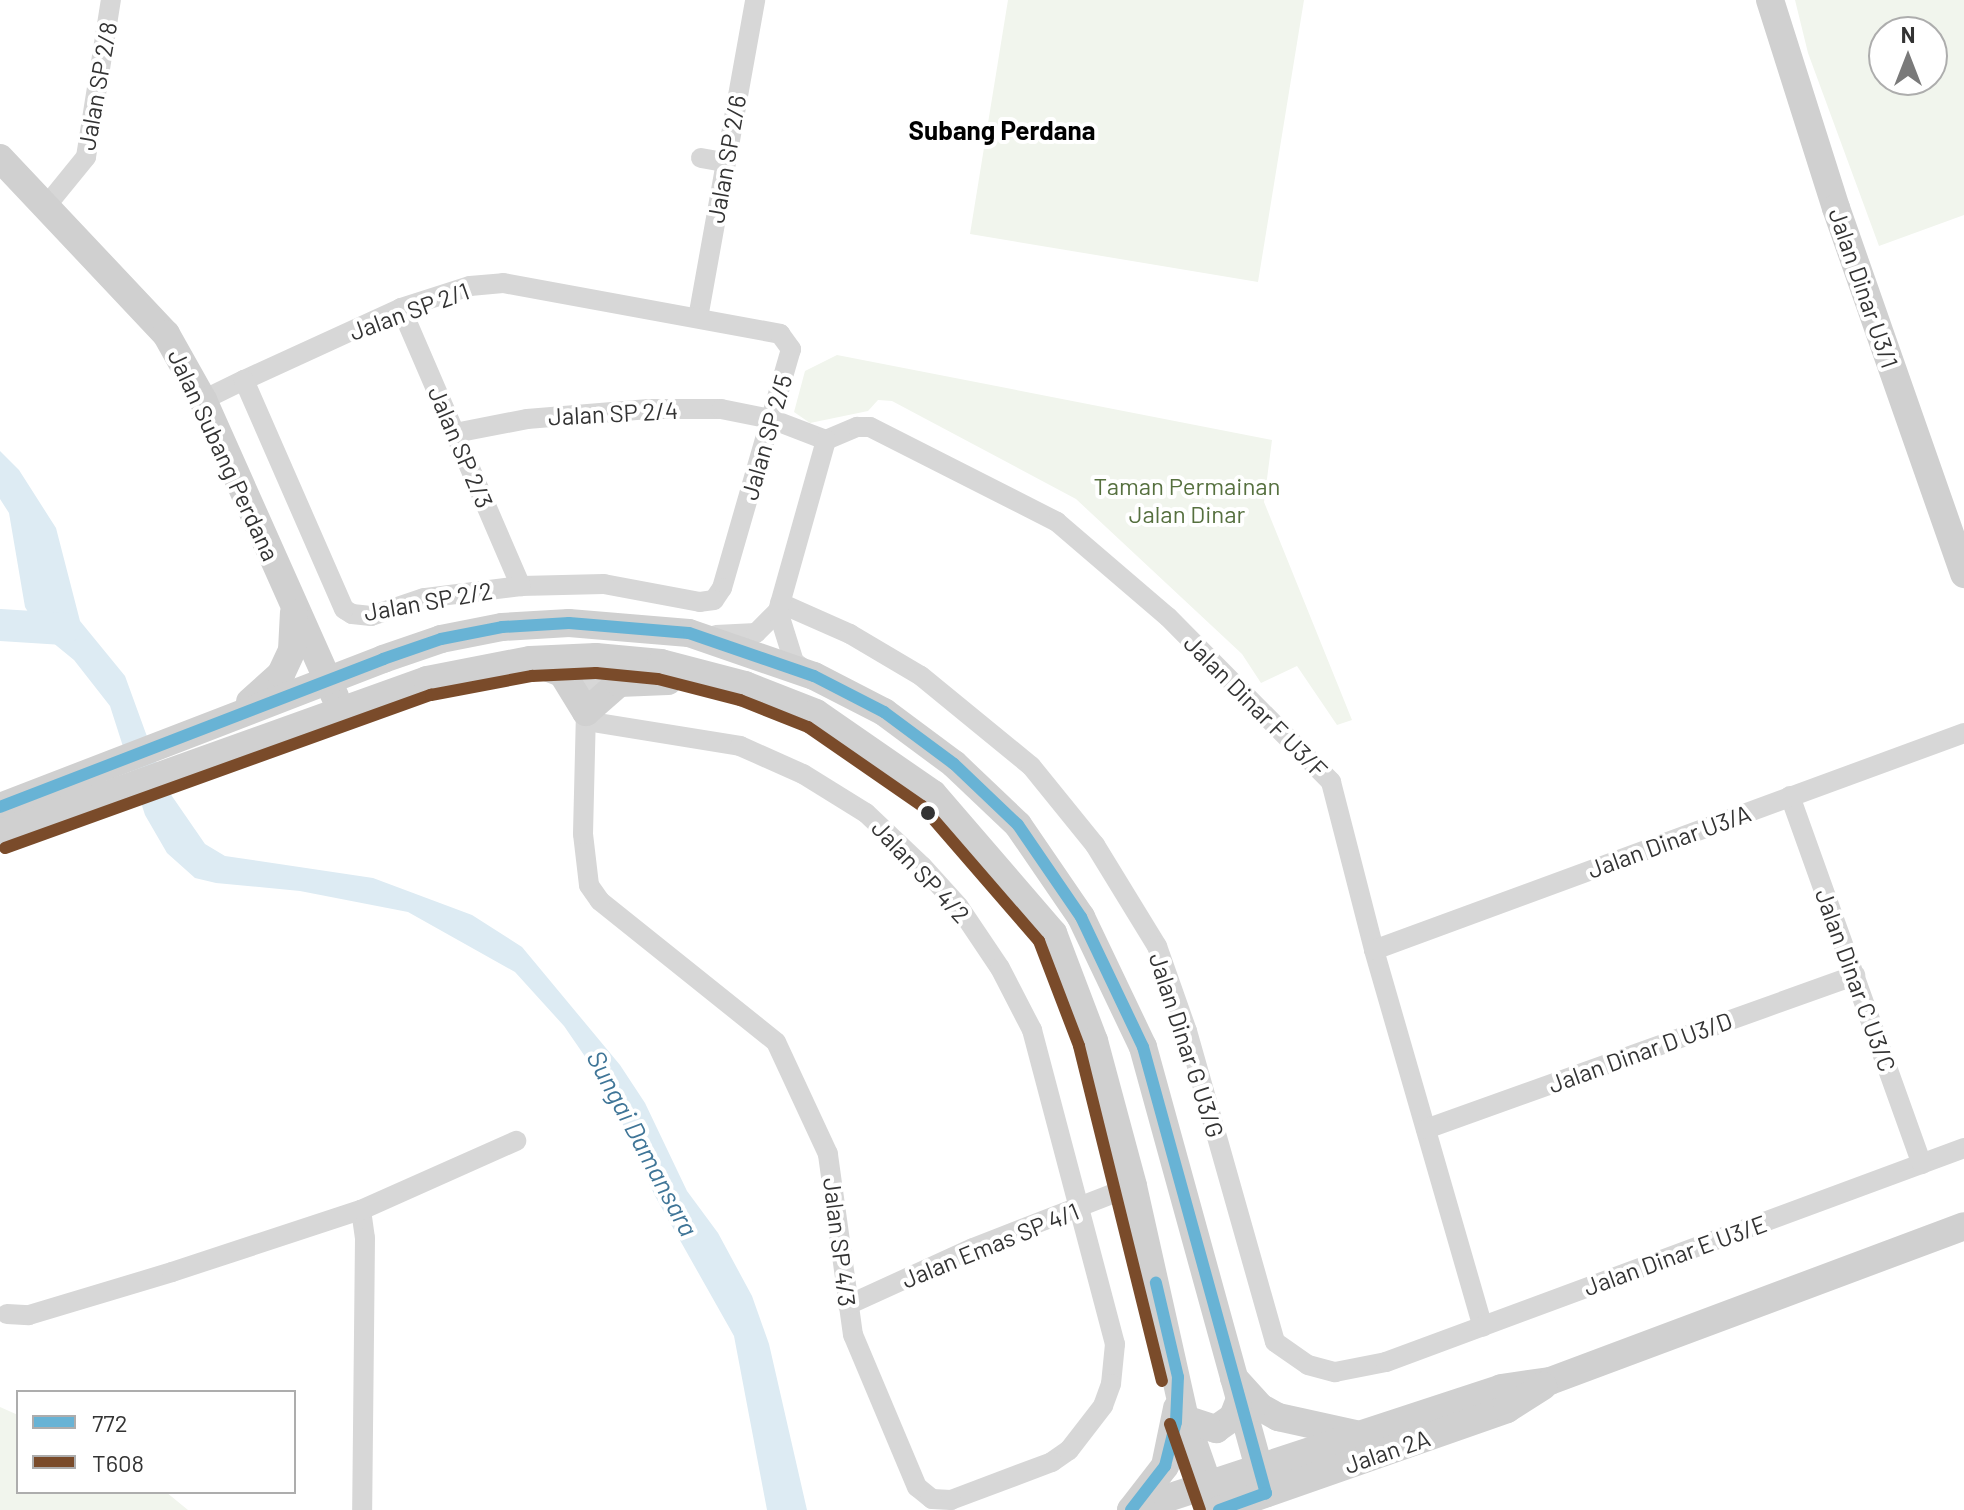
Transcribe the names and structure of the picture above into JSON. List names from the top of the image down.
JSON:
{
  "streets": {
    "main road": ["Jalan Dinar U3/1", "Jalan Subang Perdana", "Jalan 2A"],
    "street": [
      "Jalan SP 2/8",
      "Jalan SP 2/6",
      "Jalan SP 2/1",
      "Jalan SP 2/4",
      "Jalan SP 2/5",
      "Jalan SP 2/3",
      "Jalan SP 2/2",
      "Jalan Dinar F U3/F",
      "Jalan Dinar U3/A",
      "Jalan SP 4/2",
      "Jalan Dinar C U3/C",
      "Jalan Dinar G U3/G",
      "Jalan Dinar D U3/D",
      "Jalan SP 4/3",
      "Jalan Emas SP 4/1",
      "Jalan Dinar E U3/E"
    ]
  },
  "crossings": [
    ["Jalan SP 2/8", "Jalan Subang Perdana"],
    ["Jalan SP 2/6", "Jalan SP 2/1"],
    ["Jalan SP 2/1", "Jalan SP 2/5"],
    ["Jalan SP 2/1", "Jalan SP 2/3"],
    ["Jalan SP 2/1", "Jalan Subang Perdana"],
    ["Jalan SP 2/1", "Jalan SP 2/2"],
    ["Jalan SP 2/4", "Jalan SP 2/5"],
    ["Jalan SP 2/4", "Jalan SP 2/3"],
    ["Jalan SP 2/4", "Jalan Dinar F U3/F"],
    ["Jalan SP 2/5", "Jalan SP 2/2"],
    ["Jalan SP 2/3", "Jalan SP 2/2"],
    ["Jalan Dinar F U3/F", "Jalan Dinar U3/A"],
    ["Jalan Dinar F U3/F", "Jalan Dinar D U3/D"],
    ["Jalan Dinar F U3/F", "Jalan Dinar E U3/E"],
    ["Jalan Dinar U3/A", "Jalan Dinar C U3/C"],
    ["Jalan SP 4/2", "Jalan SP 4/3"],
    ["Jalan SP 4/2", "Jalan Emas SP 4/1"],
    ["Jalan Dinar C U3/C", "Jalan Dinar D U3/D"],
    ["Jalan Dinar C U3/C", "Jalan Dinar E U3/E"],
    ["Jalan Dinar G U3/G", "Jalan Dinar E U3/E"],
    ["Jalan SP 4/3", "Jalan Emas SP 4/1"]
  ],
  "districts": ["Subang Perdana"],
  "water": ["Sungai Damansara"],
  "parks": ["Taman Permainan Jalan Dinar"],
  "lines": ["transit line 772", "transit line T608"],
  "legend": ["772", "T608"],
  "north": "top"
}
